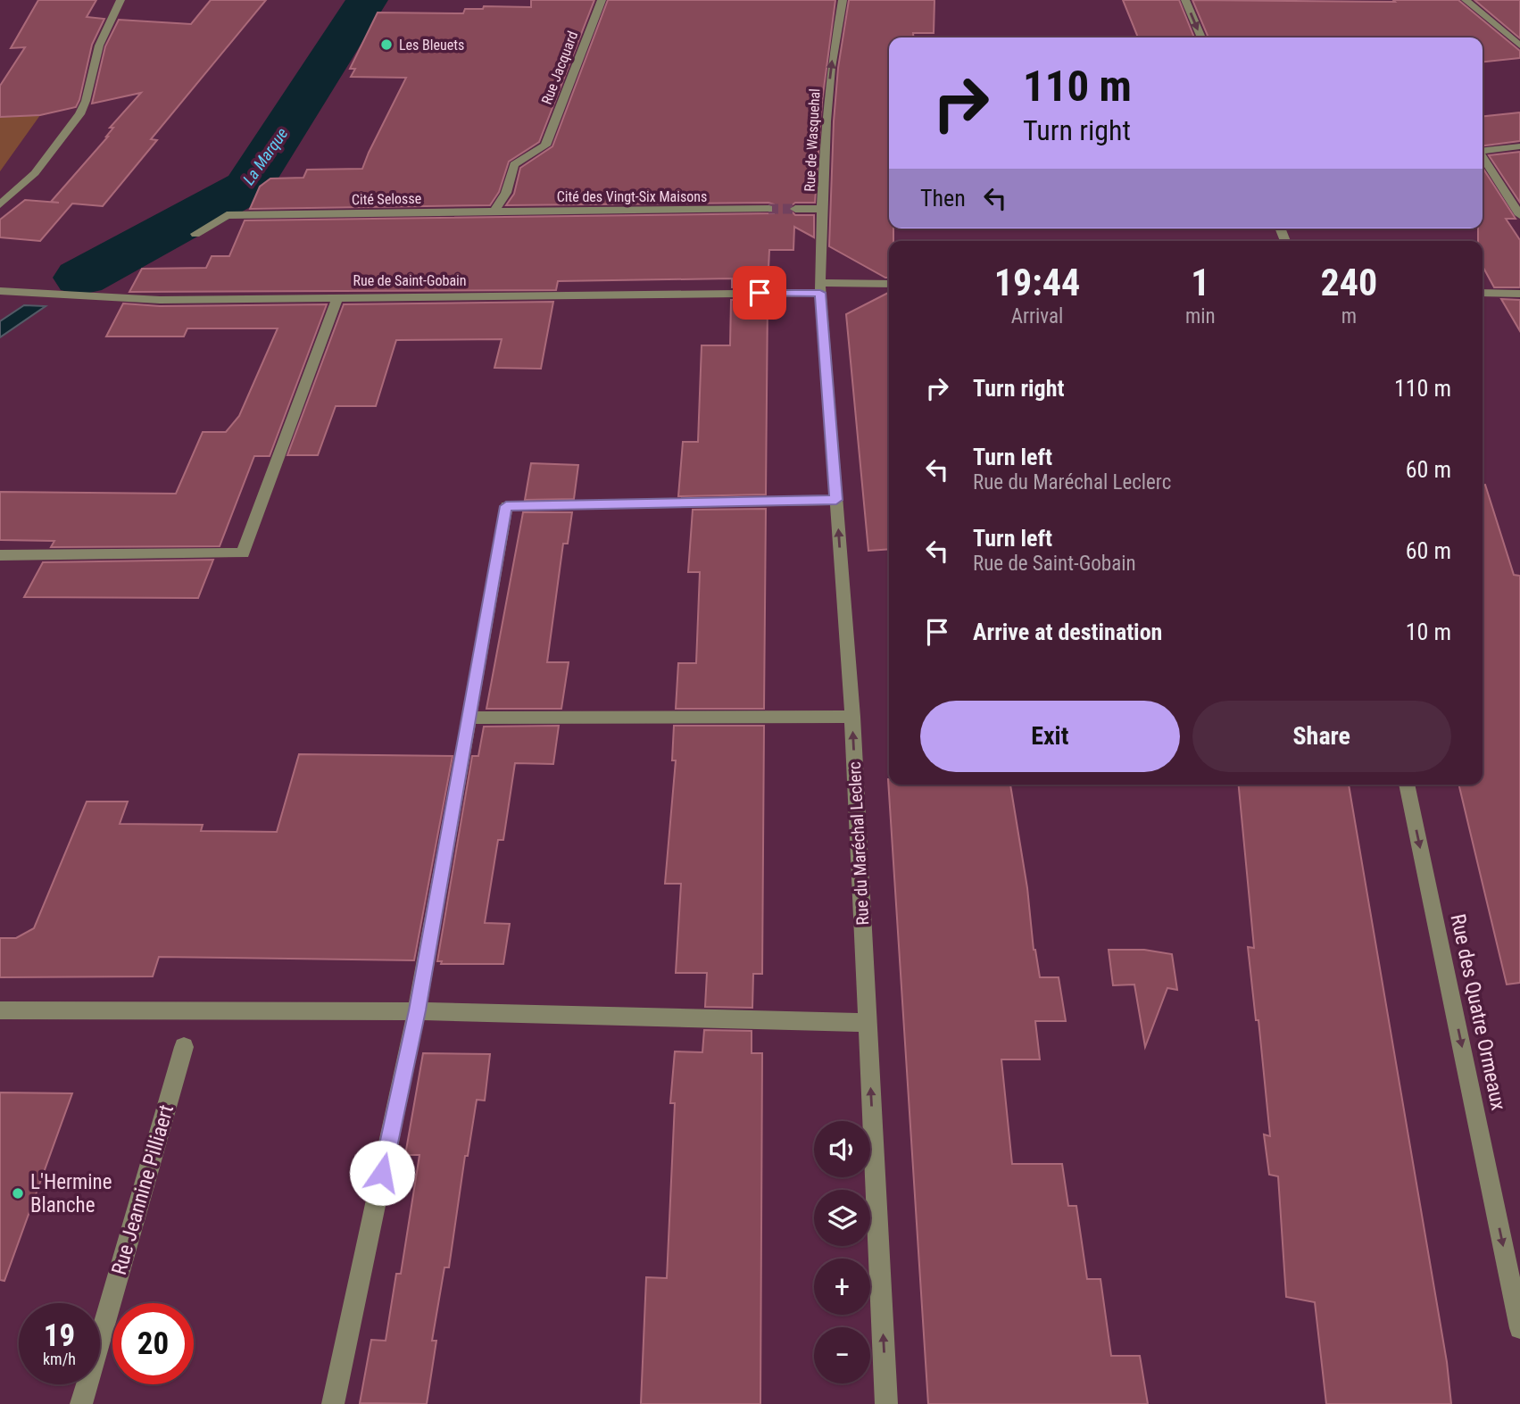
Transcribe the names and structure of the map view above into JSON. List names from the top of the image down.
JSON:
{
  "streets": {
    "street": [
      "Rue Jacquard",
      "Rue de Wasquehal",
      "Cité des Vingt-Six Maisons",
      "Cité Selosse",
      "Rue de Saint-Gobain",
      "Rue du Maréchal Leclerc",
      "Rue des Quatre Ormeaux",
      "Rue Jeannine Pilliaert"
    ]
  },
  "crossings": [
    ["Rue Jacquard", "Cité des Vingt-Six Maisons"],
    ["Rue Jacquard", "Cité Selosse"],
    ["Rue de Wasquehal", "Rue de Saint-Gobain"],
    ["Rue de Wasquehal", "Rue du Maréchal Leclerc"],
    ["Cité des Vingt-Six Maisons", "Cité Selosse"],
    ["Rue de Saint-Gobain", "Rue du Maréchal Leclerc"]
  ],
  "one_way": ["Rue de Wasquehal", "Rue du Maréchal Leclerc", "Rue des Quatre Ormeaux"],
  "water": ["La Marque"],
  "places": ["Les Bleuets", "L'Hermine Blanche"],
  "page": {
    "turn": ["110 m", "Turn right"],
    "then": "Then",
    "eta": [
      "19:44",
      "Arrival",
      "1",
      "min",
      "240",
      "m"
    ],
    "list": [
      {
        "name": "Turn right",
        "value": "110 m"
      },
      {
        "name": "Turn left",
        "note": "Rue du Maréchal Leclerc",
        "value": "60 m"
      },
      {
        "name": "Turn left",
        "note": "Rue de Saint-Gobain",
        "value": "60 m"
      },
      {
        "name": "Arrive at destination",
        "value": "10 m"
      }
    ],
    "buttons": ["Exit", "Share"],
    "map_buttons": ["+", "−"],
    "speed": "19 km/h",
    "limit": "20"
  }
}
